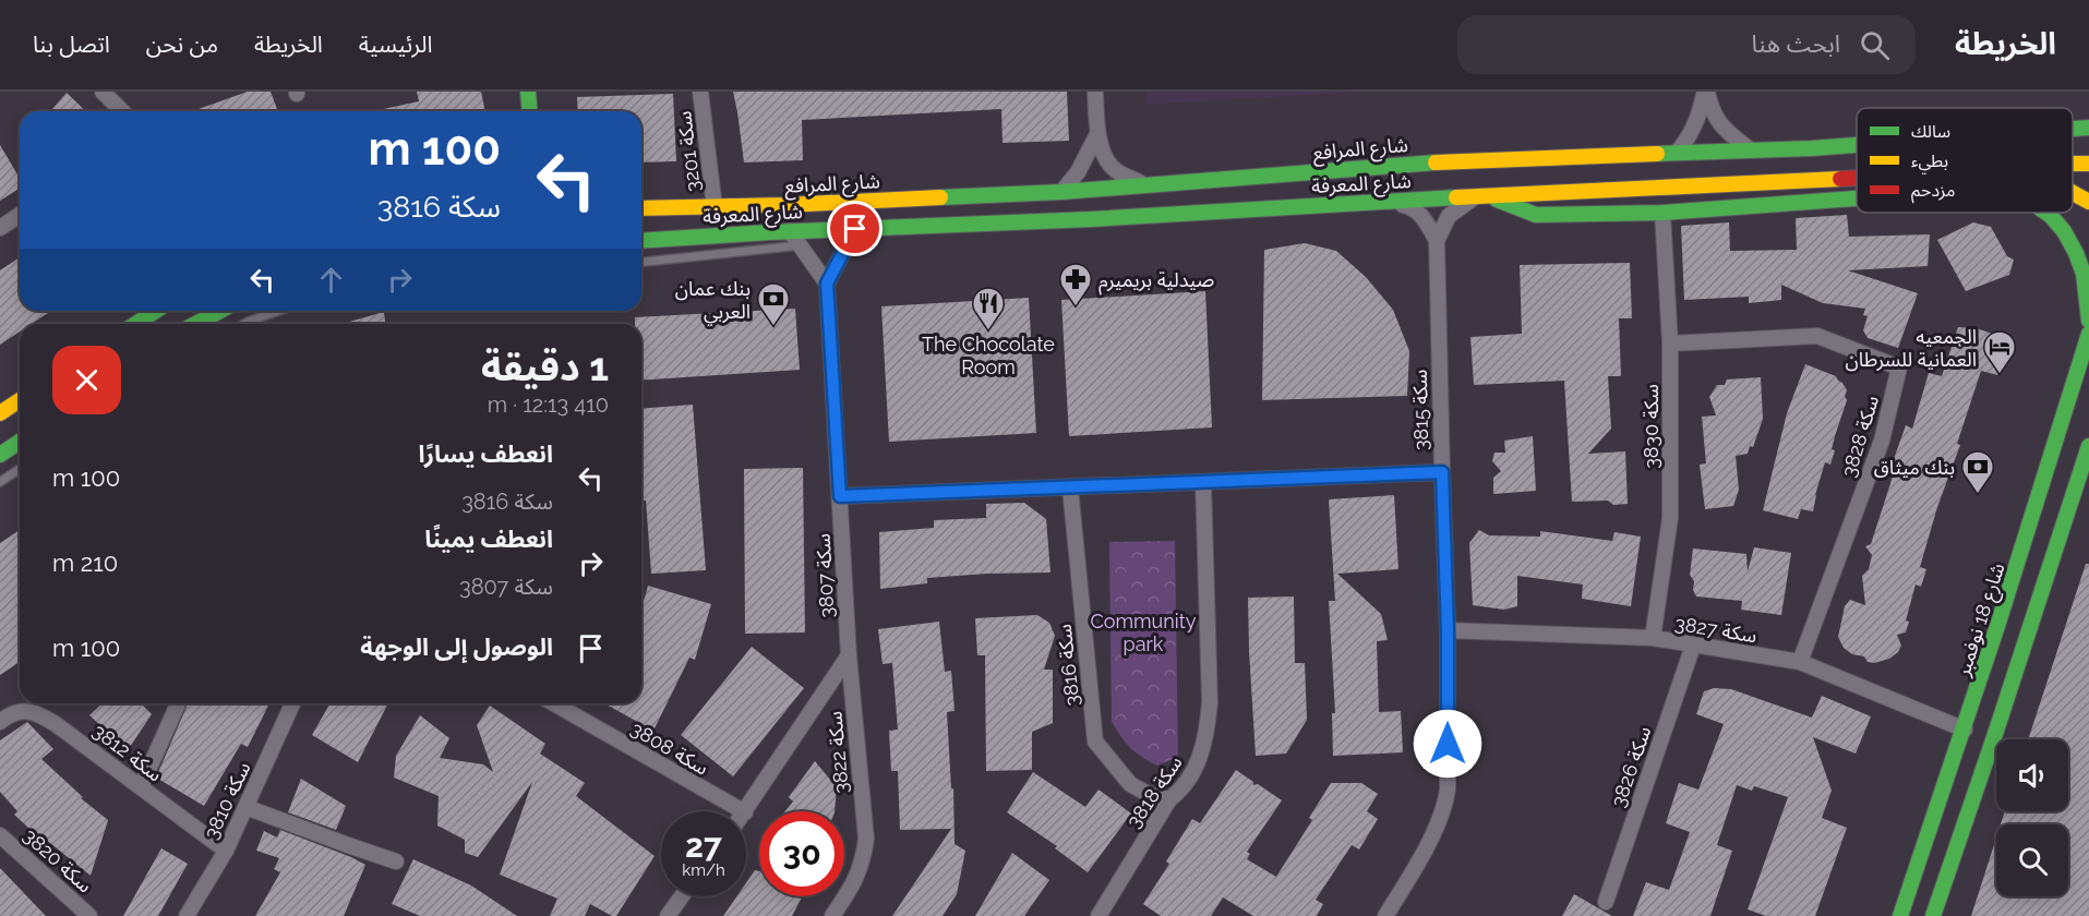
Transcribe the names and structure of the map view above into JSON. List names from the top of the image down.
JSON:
{
  "streets": {
    "main road": ["شارع المرافع", "شارع المعرفة", "شارع 18 نوفمبر"],
    "street": [
      "سكة 3201",
      "سكة 3815",
      "سكة 3830",
      "سكة 3828",
      "سكة 3807",
      "سكة 3827",
      "سكة 3816",
      "سكة 3808",
      "سكة 3812",
      "سكة 3822",
      "سكة 3826",
      "سكة 3818",
      "سكة 3810",
      "سكة 3820"
    ]
  },
  "crossings": [
    ["شارع المرافع", "سكة 3201"],
    ["سكة 3815", "سكة 3827"],
    ["سكة 3830", "سكة 3828"],
    ["سكة 3830", "سكة 3827"],
    ["سكة 3828", "سكة 3827"],
    ["سكة 3807", "سكة 3822"],
    ["شارع 18 نوفمبر", "سكة 3827"],
    ["سكة 3827", "سكة 3826"],
    ["سكة 3816", "سكة 3818"],
    ["سكة 3812", "سكة 3810"]
  ],
  "parks": ["Community park"],
  "places": {
    "pharmacy": ["صيدلية بريميرم"],
    "bank": ["بنك عمان العربي", "بنك ميثاق"],
    "restaurant": ["The Chocolate Room"],
    "hotel": ["الجمعيه العمانية للسرطان"]
  },
  "legend": ["سالك", "بطيء", "مزدحم"],
  "page": {
    "header": "الخريطة",
    "search": "ابحث هنا",
    "nav": [
      "الرئيسية",
      "الخريطة",
      "من نحن",
      "اتصل بنا"
    ],
    "turn": ["100 m", "سكة 3816"],
    "heading": ["1 دقيقة", "410 m · 12:13"],
    "list": [
      {
        "name": "انعطف يسارًا",
        "note": "سكة 3816",
        "value": "100 m"
      },
      {
        "name": "انعطف يمينًا",
        "note": "سكة 3807",
        "value": "210 m"
      },
      {
        "name": "الوصول إلى الوجهة",
        "value": "100 m"
      }
    ],
    "speed": "27 km/h",
    "limit": "30"
  }
}
